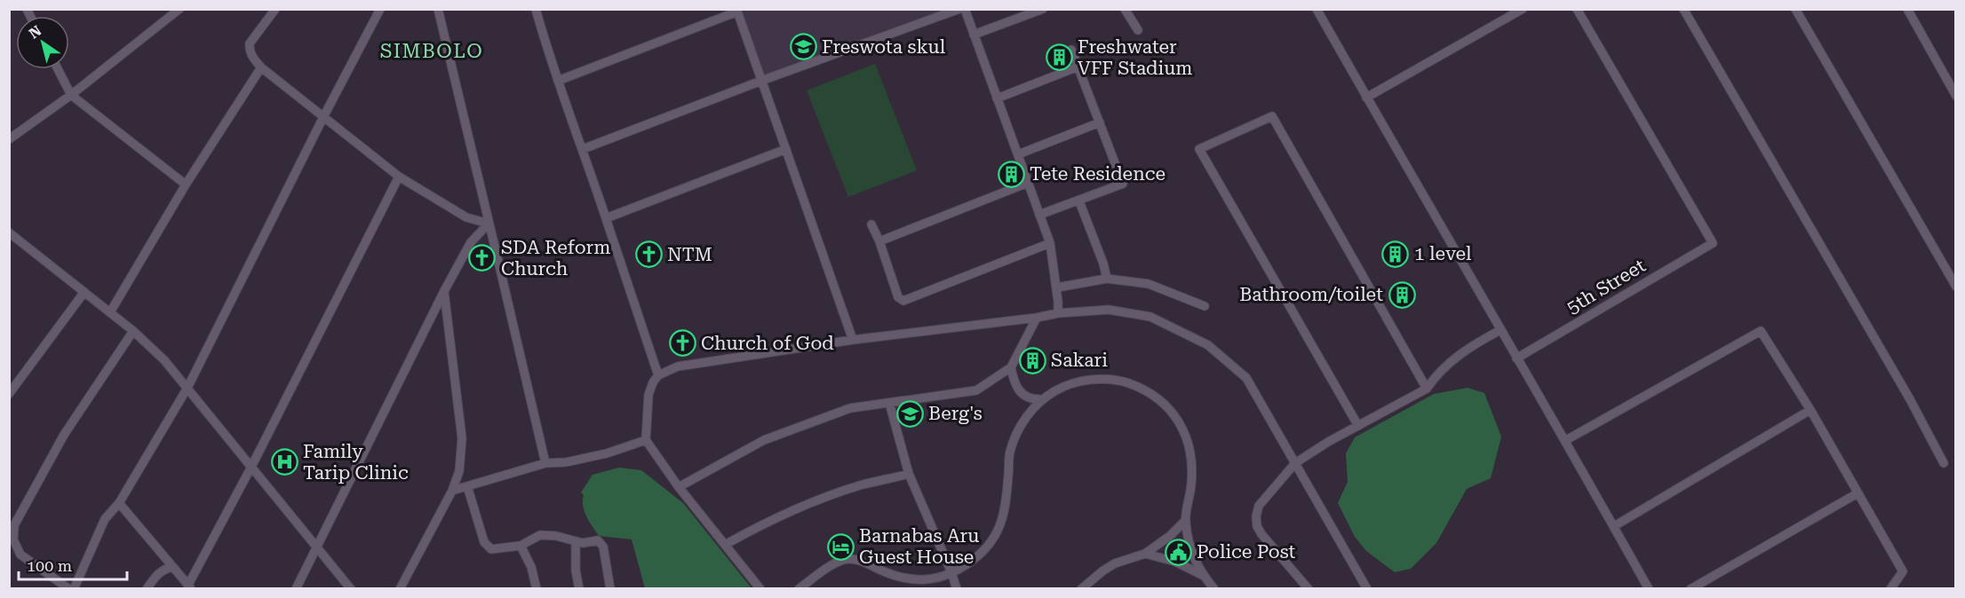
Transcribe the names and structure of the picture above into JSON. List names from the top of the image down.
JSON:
{
  "streets": {
    "street": ["5th Street"]
  },
  "districts": ["SIMBOLO"],
  "places": {
    "school or university": ["Freswota skul", "Berg's"],
    "building": [
      "Freshwater VFF Stadium",
      "Tete Residence",
      "1 level",
      "Bathroom/toilet",
      "Sakari"
    ],
    "church": ["NTM", "SDA Reform Church", "Church of God"],
    "hospital": ["Family Tarip Clinic"],
    "hotel": ["Barnabas Aru Guest House"],
    "public building": ["Police Post"]
  },
  "scale_bar": "100 m",
  "north": "top left"
}
